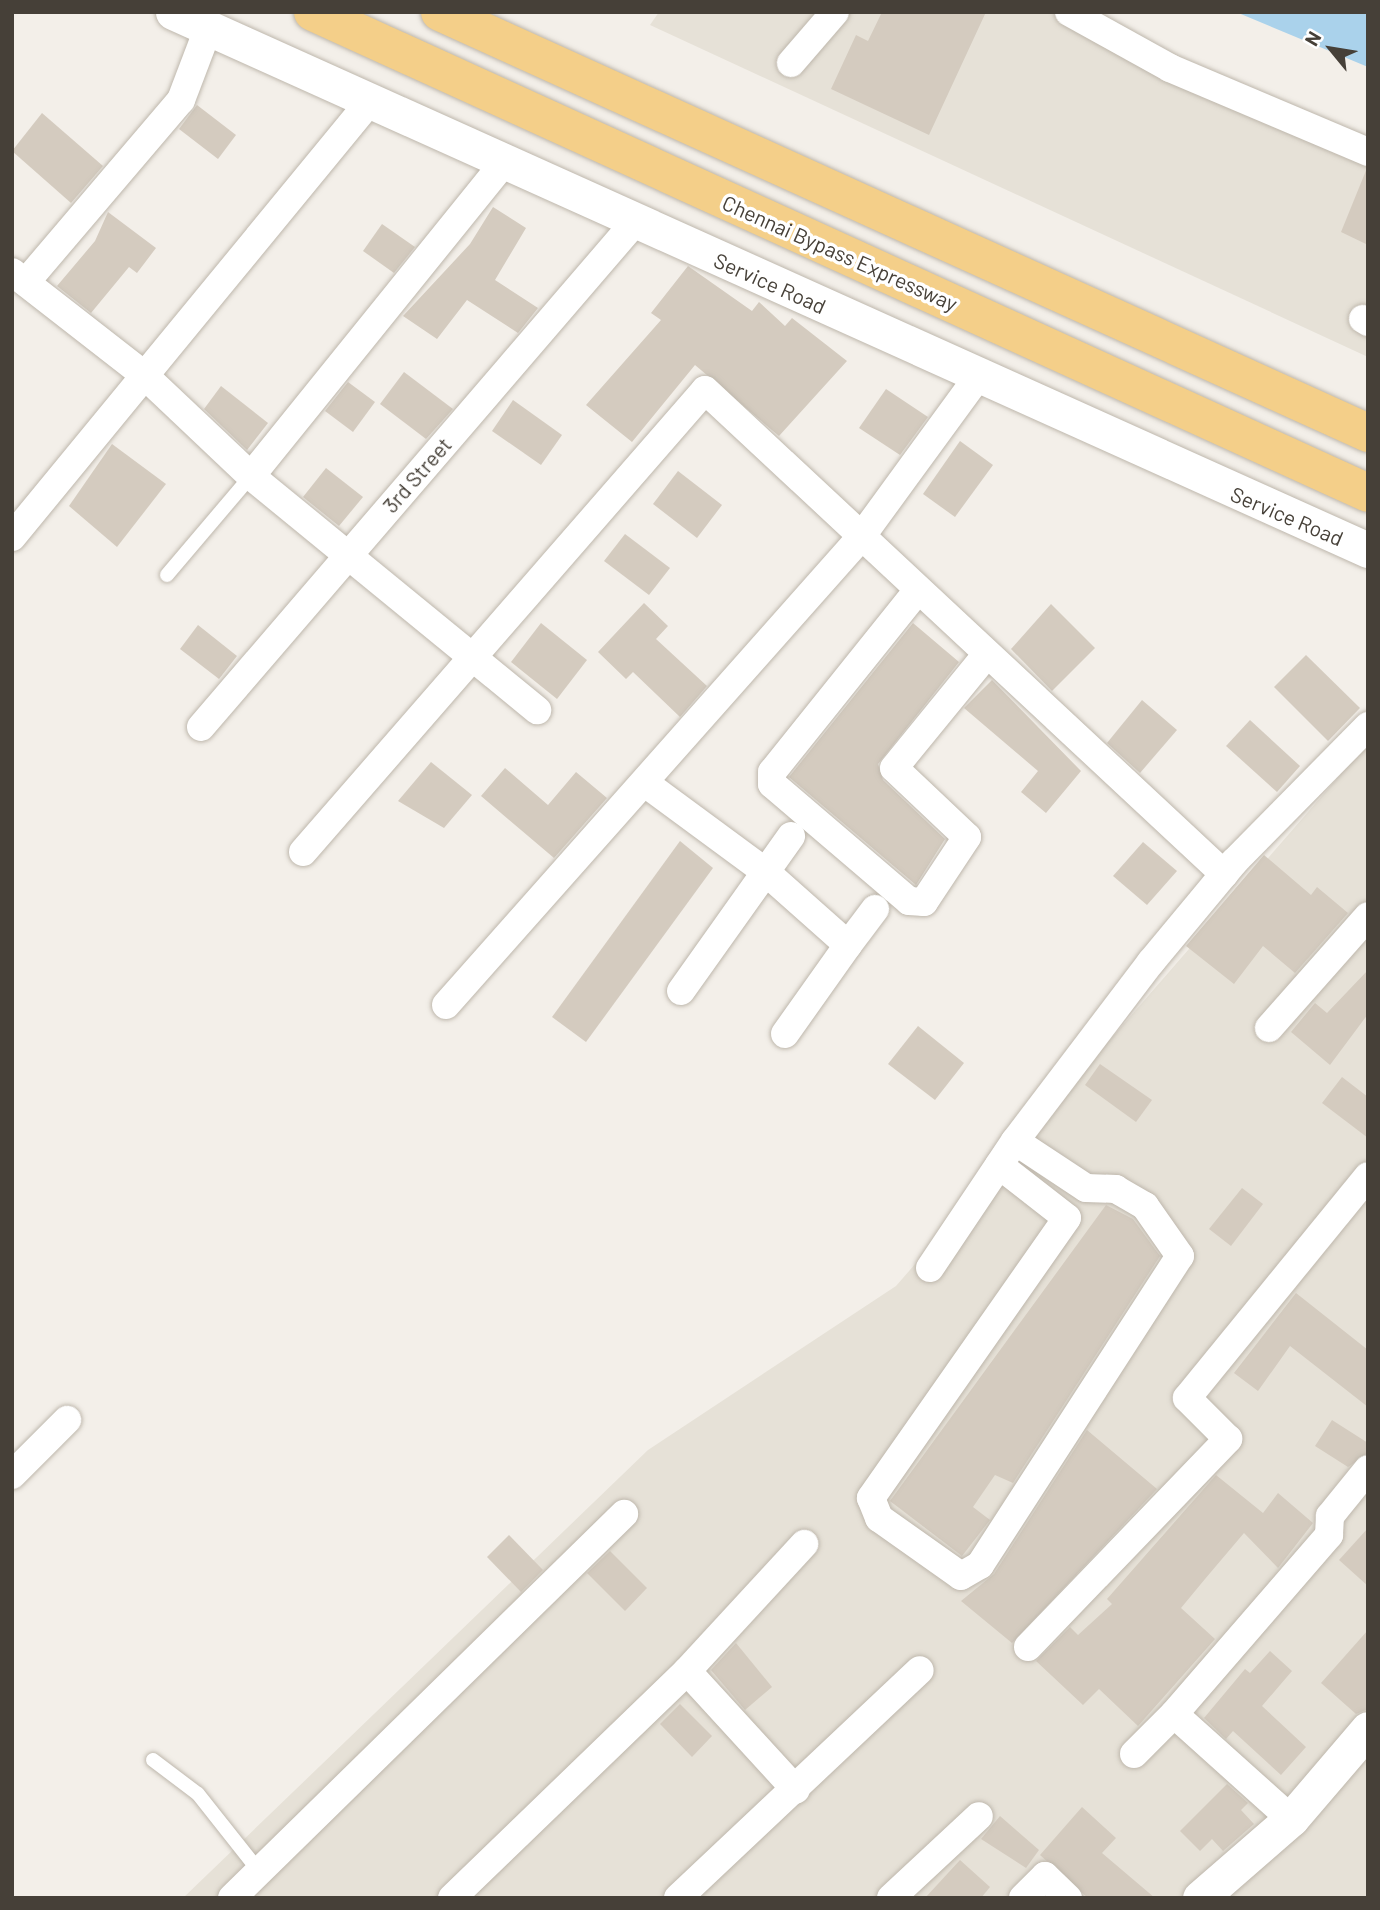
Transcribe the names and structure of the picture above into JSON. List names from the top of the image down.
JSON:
{
  "streets": {
    "highway": ["Chennai Bypass Expressway"],
    "street": ["Service Road", "3rd Street"]
  },
  "crossings": [
    ["Service Road", "3rd Street"]
  ],
  "north": "top left"
}
